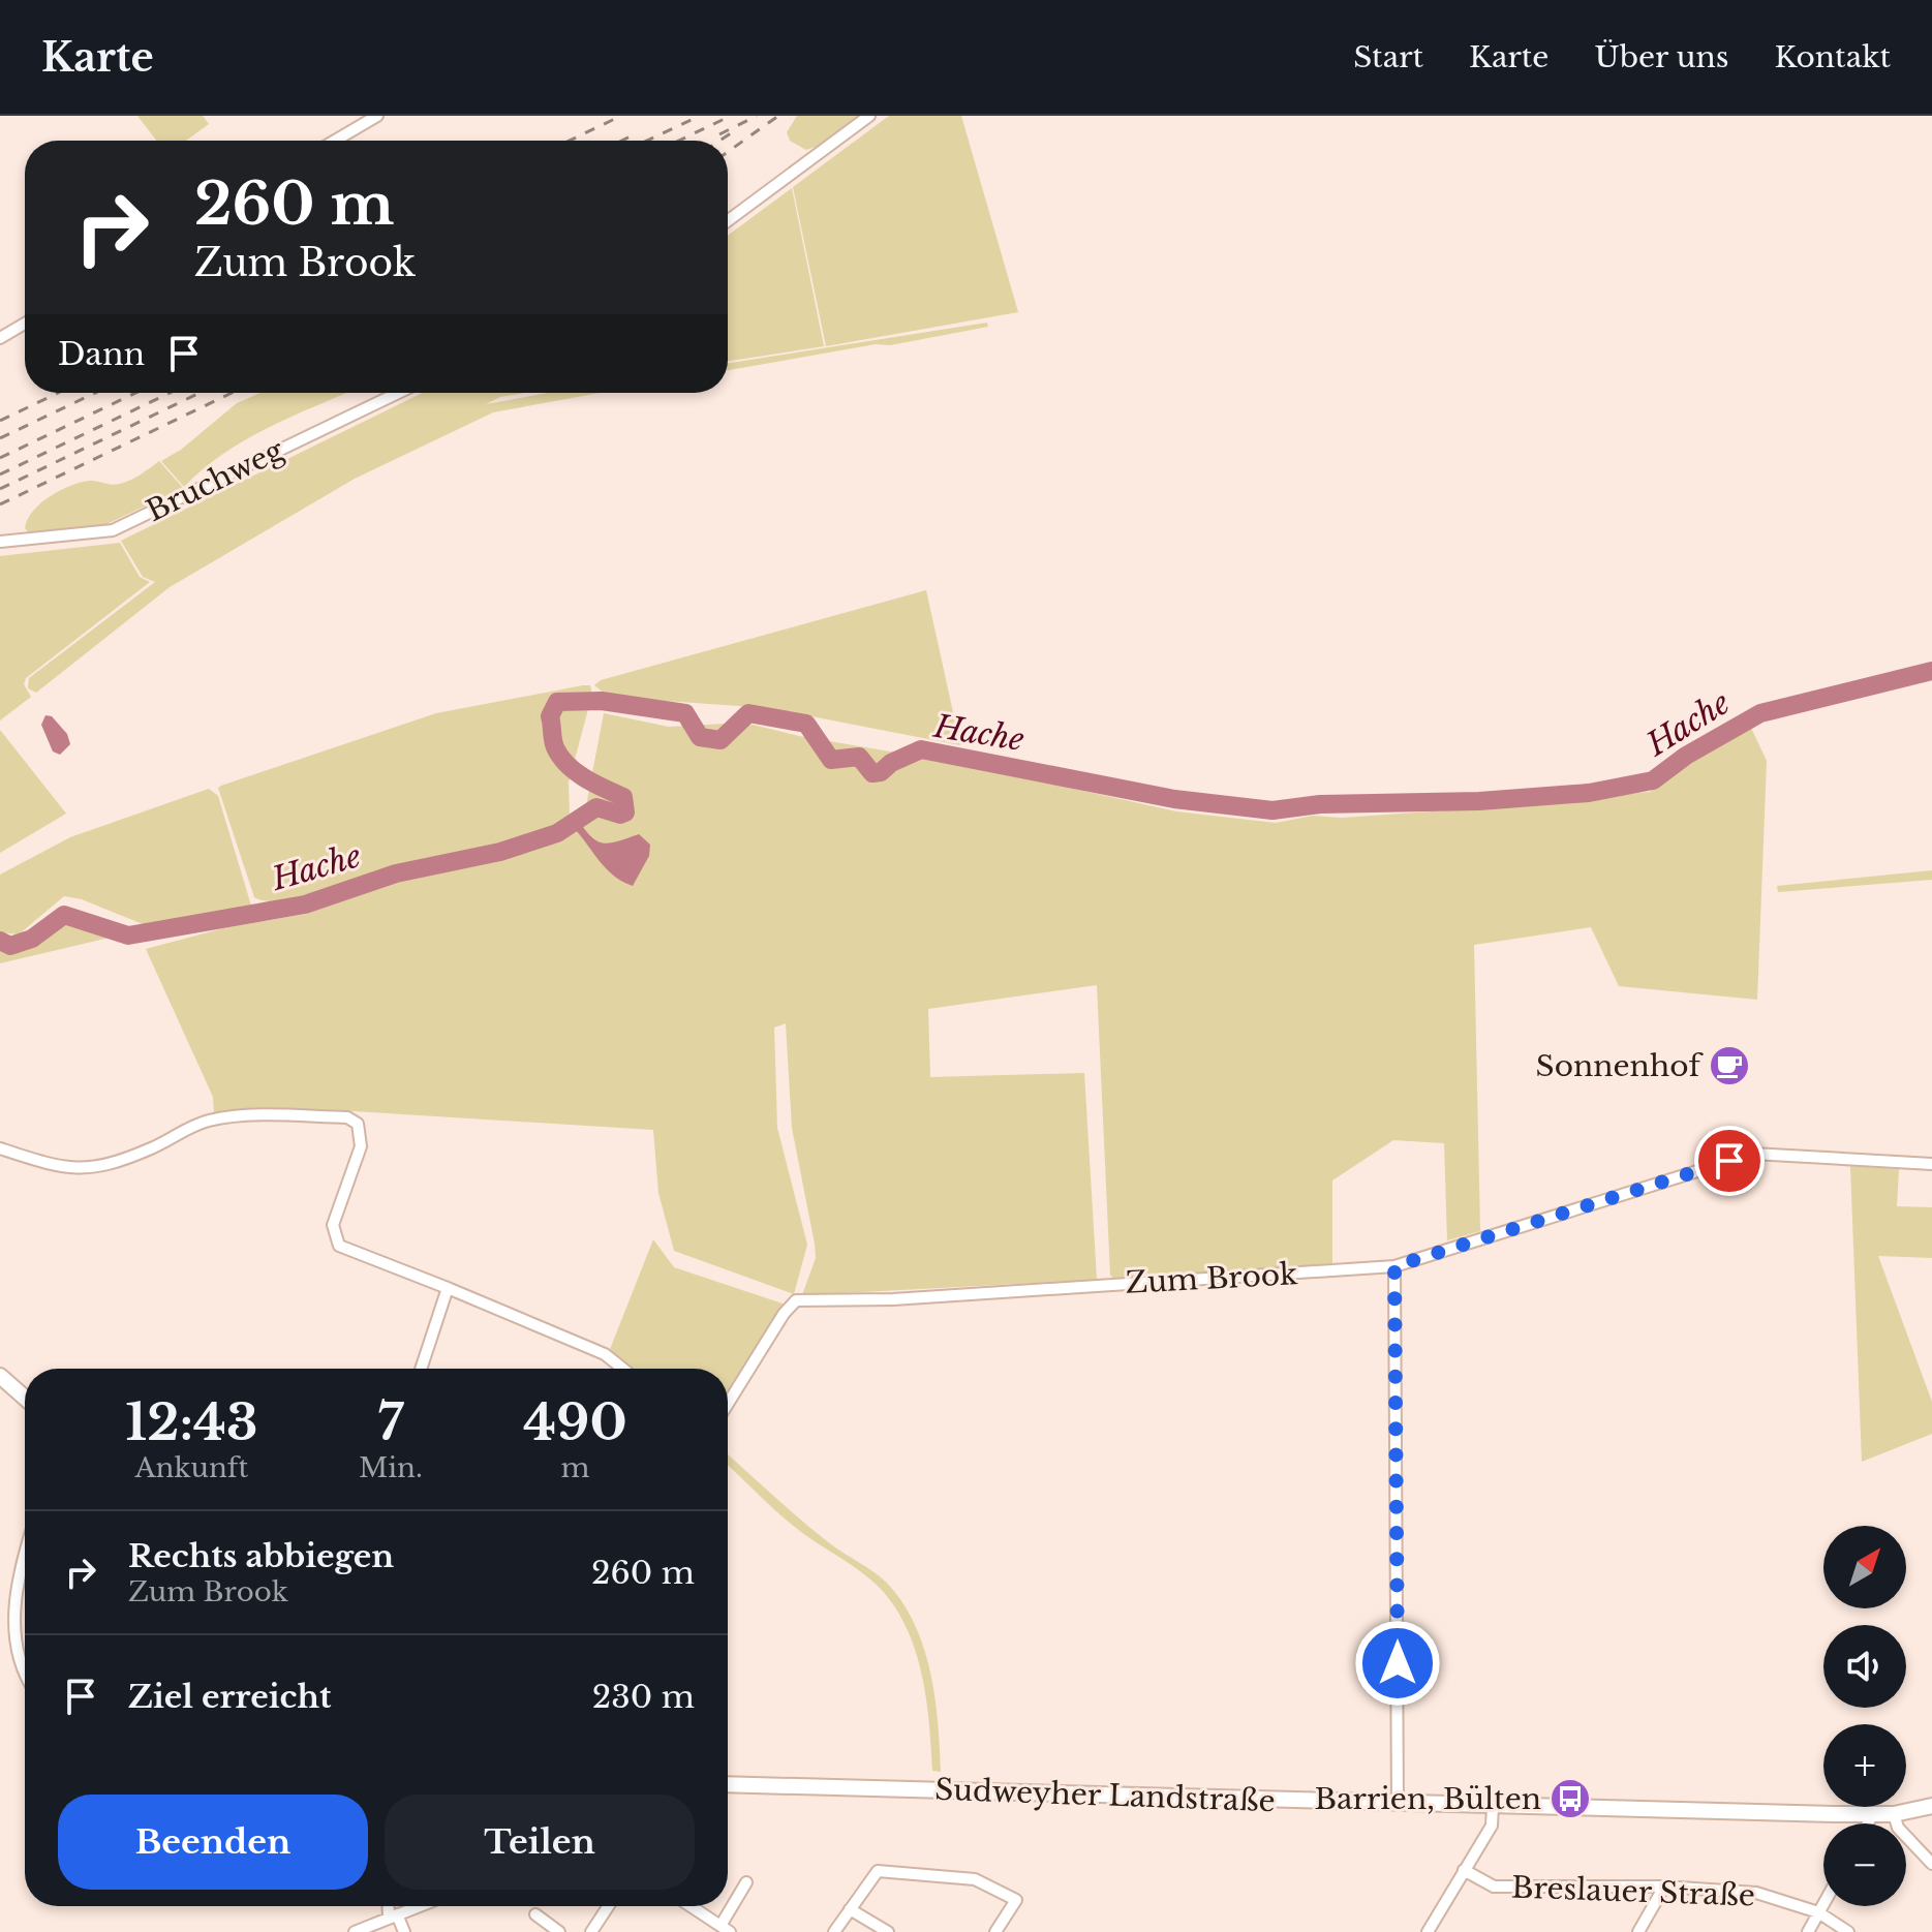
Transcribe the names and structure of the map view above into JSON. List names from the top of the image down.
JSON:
{
  "streets": {
    "main road": ["Sudweyher Landstraße"],
    "street": ["Bruchweg", "Zum Brook", "Breslauer Straße"]
  },
  "water": ["Hache"],
  "places": {
    "cafe": ["Sonnenhof"],
    "bus stop": ["Barrien, Bülten"]
  },
  "north": "top right",
  "page": {
    "header": "Karte",
    "nav": [
      "Start",
      "Karte",
      "Über uns",
      "Kontakt"
    ],
    "turn": ["260 m", "Zum Brook"],
    "then": "Dann",
    "eta": [
      "12:43",
      "Ankunft",
      "7",
      "Min.",
      "490",
      "m"
    ],
    "list": [
      {
        "name": "Rechts abbiegen",
        "note": "Zum Brook",
        "value": "260 m"
      },
      {
        "name": "Ziel erreicht",
        "value": "230 m"
      }
    ],
    "map_buttons": ["+", "−"],
    "buttons": ["Beenden", "Teilen"]
  }
}
